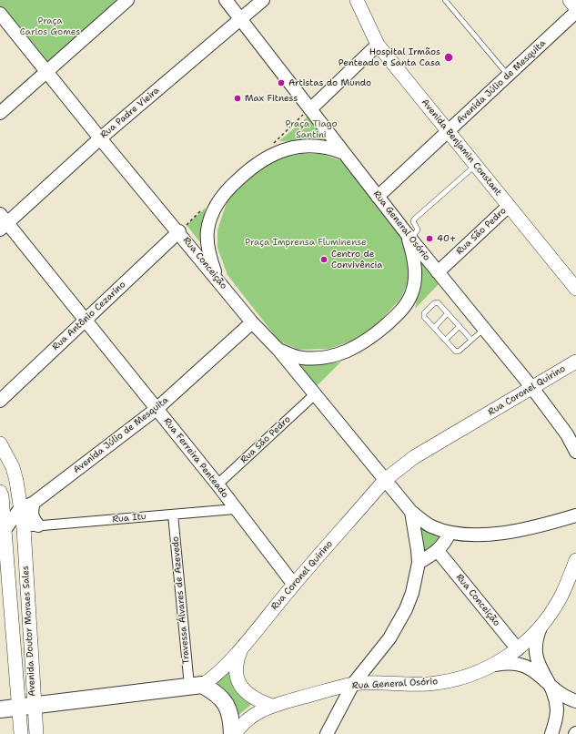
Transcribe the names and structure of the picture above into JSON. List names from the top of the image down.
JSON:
{
  "streets": {
    "highway": ["Rua Coronel Quirino"],
    "main road": [
      "Avenida Júlio de Mesquita",
      "Rua Padre Vieira",
      "Avenida Benjamin Constant",
      "Rua General Osório",
      "Rua São Pedro",
      "Rua Conceição",
      "Rua Antônio Cezarino",
      "Rua Ferreira Penteado",
      "Avenida Doutor Moraes Sales"
    ],
    "street": ["Rua Itu", "Travessa Álvares de Azevedo"]
  },
  "crossings": [
    ["Avenida Júlio de Mesquita", "Avenida Benjamin Constant"],
    ["Avenida Júlio de Mesquita", "Rua General Osório"],
    ["Avenida Júlio de Mesquita", "Rua Conceição"],
    ["Avenida Júlio de Mesquita", "Rua Ferreira Penteado"],
    ["Avenida Júlio de Mesquita", "Avenida Doutor Moraes Sales"],
    ["Rua Padre Vieira", "Rua General Osório"],
    ["Rua Padre Vieira", "Rua Conceição"],
    ["Rua Padre Vieira", "Rua Ferreira Penteado"],
    ["Avenida Benjamin Constant", "Rua São Pedro"],
    ["Rua General Osório", "Rua São Pedro"],
    ["Rua General Osório", "Rua Conceição"],
    ["Rua General Osório", "Rua Coronel Quirino"],
    ["Rua São Pedro", "Rua Conceição"],
    ["Rua São Pedro", "Rua Ferreira Penteado"],
    ["Rua Conceição", "Rua Antônio Cezarino"],
    ["Rua Conceição", "Rua Coronel Quirino"],
    ["Rua Antônio Cezarino", "Rua Ferreira Penteado"],
    ["Rua Coronel Quirino", "Rua Ferreira Penteado"],
    ["Rua Coronel Quirino", "Travessa Álvares de Azevedo"],
    ["Rua Coronel Quirino", "Avenida Doutor Moraes Sales"],
    ["Rua Ferreira Penteado", "Rua Itu"],
    ["Rua Itu", "Travessa Álvares de Azevedo"],
    ["Rua Itu", "Avenida Doutor Moraes Sales"]
  ],
  "parks": ["Praça Carlos Gomes", "Praça Tiago Santini", "Praça Imprensa Fluminense"],
  "places": [
    "Hospital Irmãos Penteado e Santa Casa",
    "Artistas do Mundo",
    "Max Fitness",
    "40+",
    "Centro de Convivência"
  ]
}
